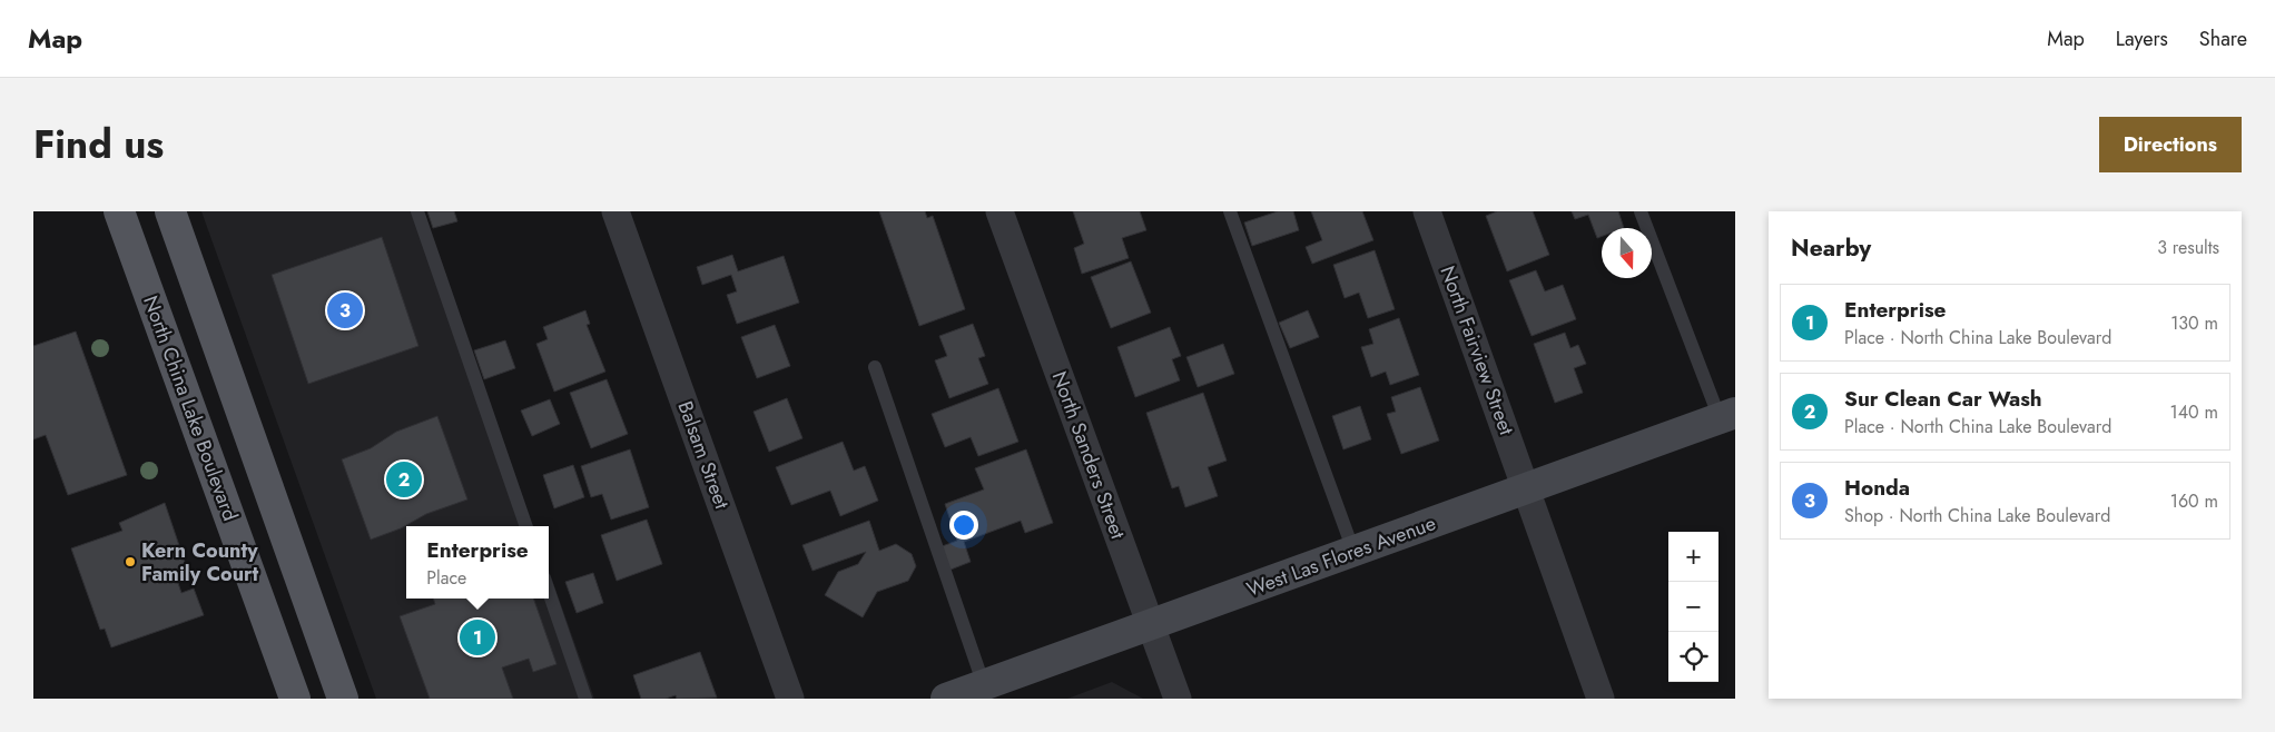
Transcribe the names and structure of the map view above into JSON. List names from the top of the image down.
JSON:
{
  "streets": {
    "main road": ["North China Lake Boulevard", "West Las Flores Avenue"],
    "street": ["North Fairview Street", "Balsam Street", "North Sanders Street"]
  },
  "crossings": [
    ["North Fairview Street", "West Las Flores Avenue"],
    ["North Sanders Street", "West Las Flores Avenue"]
  ],
  "places": ["Kern County Family Court"],
  "north": "bottom",
  "page": {
    "header": "Map",
    "nav": ["Map", "Layers", "Share"],
    "title": "Find us",
    "buttons": "Directions",
    "heading": ["Nearby", "3 results"],
    "list": [
      {
        "mark": "1",
        "name": "Enterprise",
        "note": "Place · North China Lake Boulevard",
        "value": "130 m"
      },
      {
        "mark": "2",
        "name": "Sur Clean Car Wash",
        "note": "Place · North China Lake Boulevard",
        "value": "140 m"
      },
      {
        "mark": "3",
        "name": "Honda",
        "note": "Shop · North China Lake Boulevard",
        "value": "160 m"
      }
    ],
    "pins": ["3", "2", "1"],
    "popup": ["Enterprise", "Place"],
    "map_buttons": ["+", "−"]
  }
}
